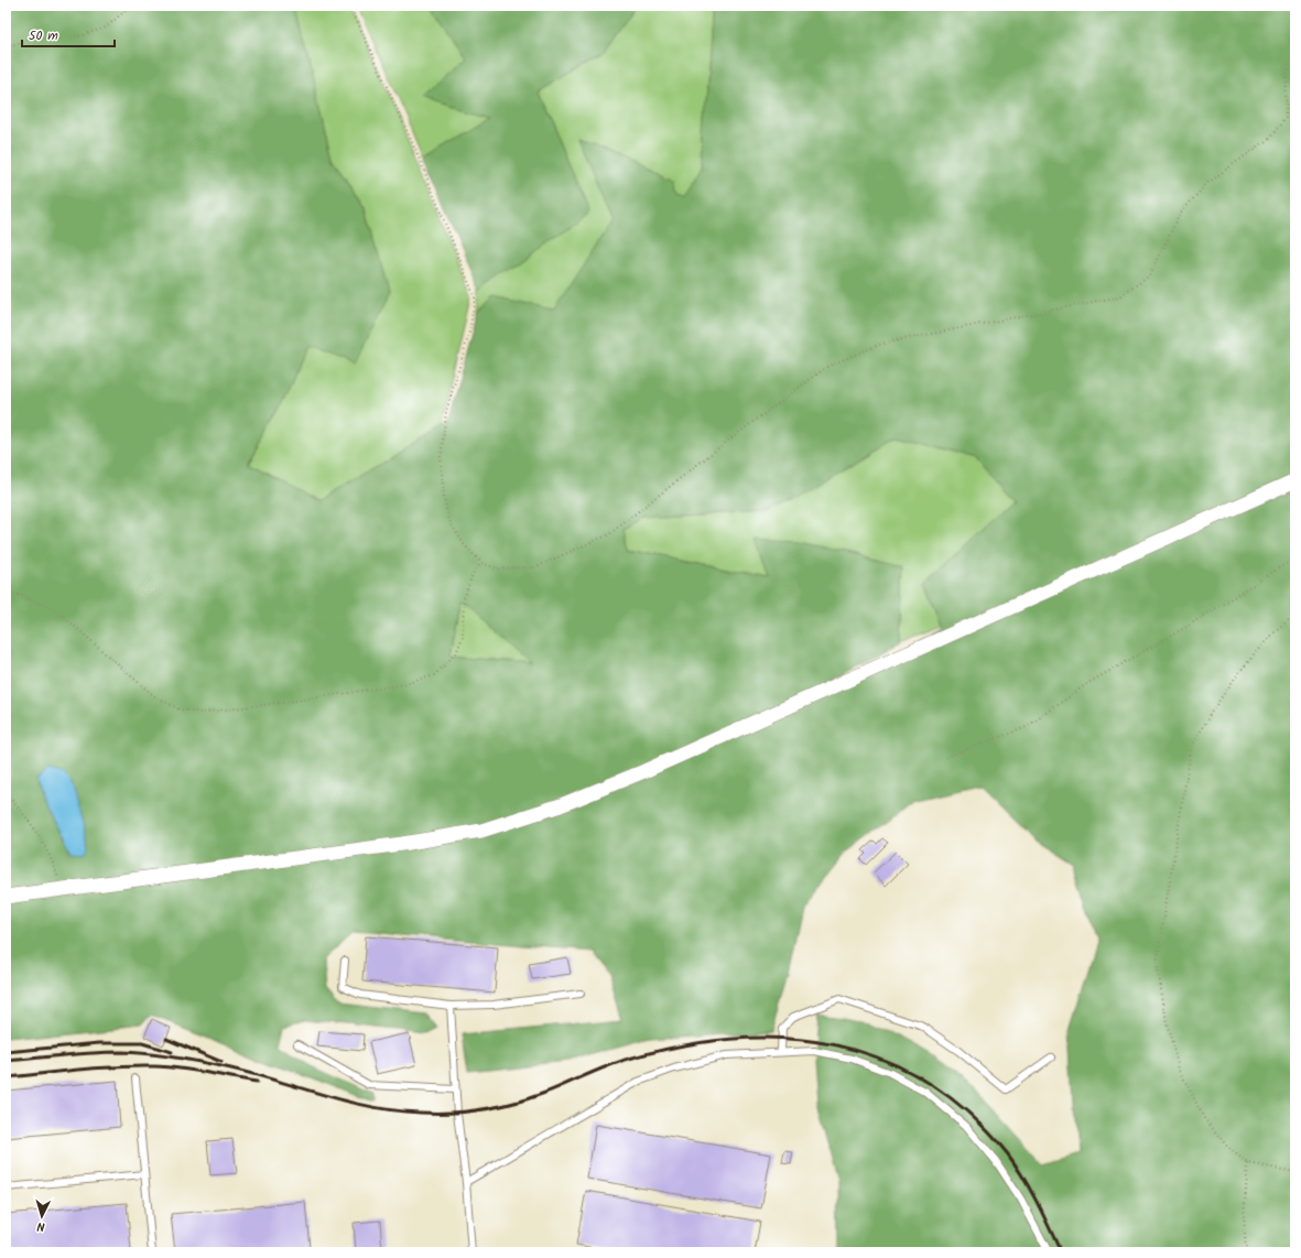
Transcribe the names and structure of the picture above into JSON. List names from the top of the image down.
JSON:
{
  "scale_bar": "50 m",
  "north": "bottom"
}
